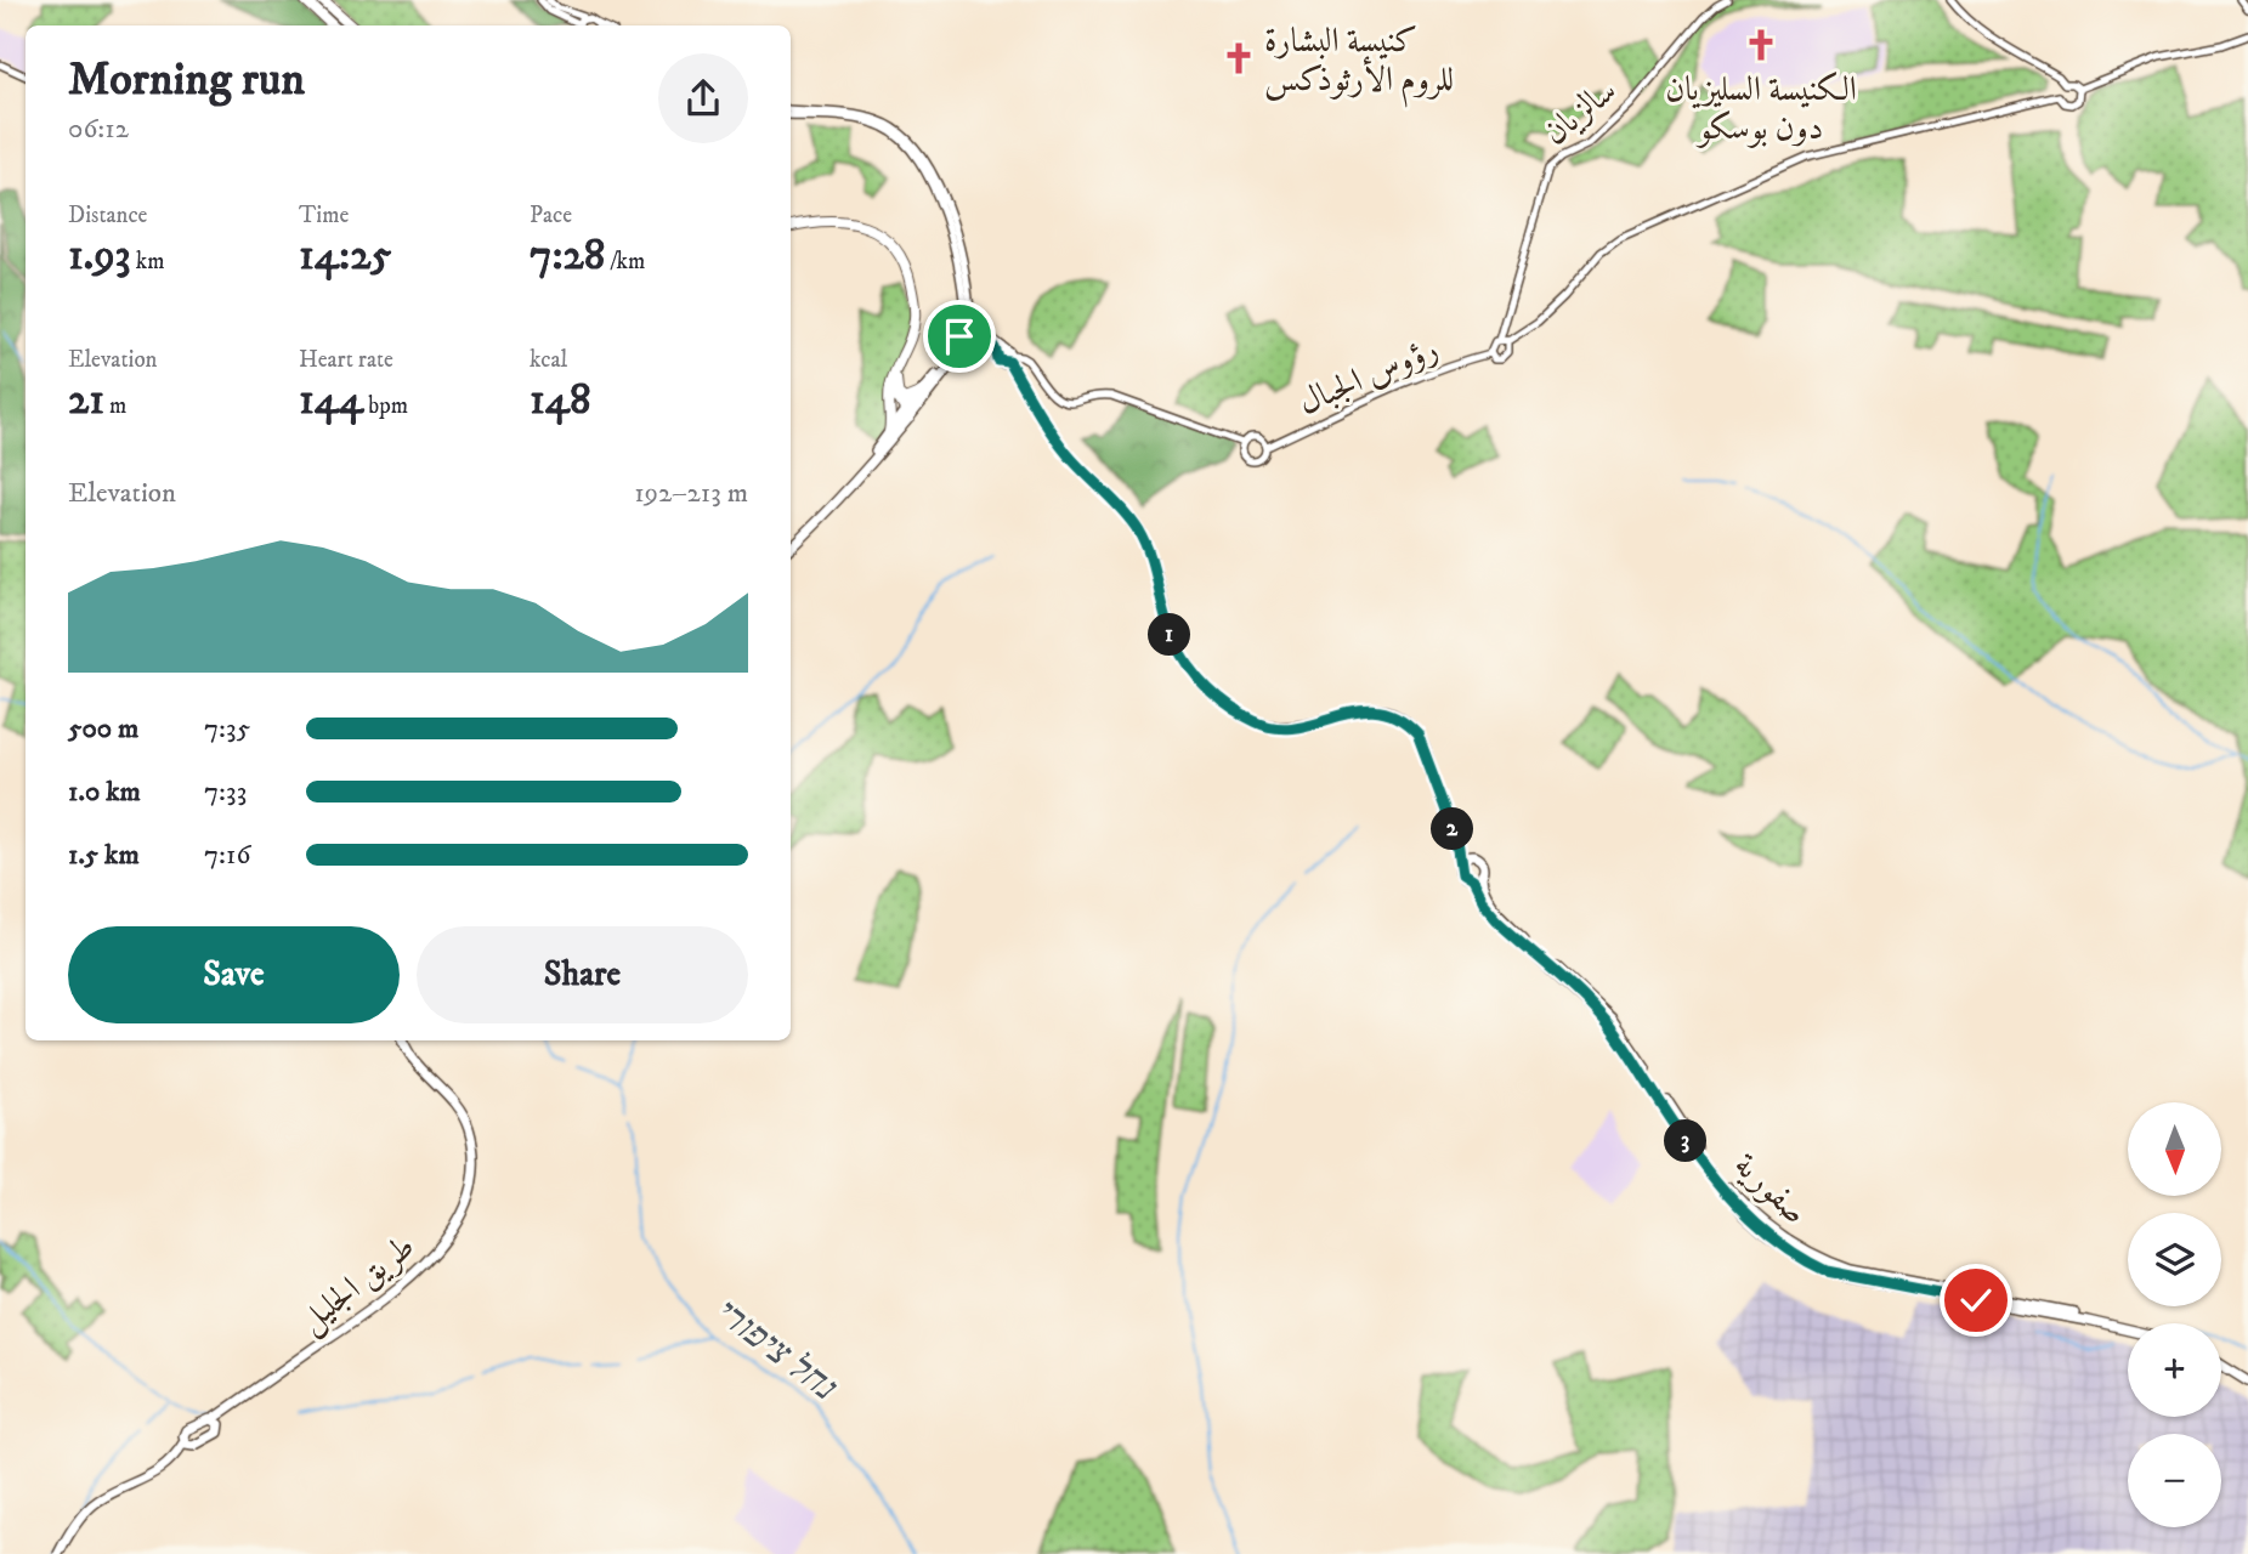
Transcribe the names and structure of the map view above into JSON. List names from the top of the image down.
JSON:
{
  "streets": {
    "main road": ["صفورية", "طريق الجليل"],
    "street": ["سالزيان", "رؤوس الجبال"]
  },
  "crossings": [
    ["سالزيان", "رؤوس الجبال"]
  ],
  "water": ["נחל ציפורי"],
  "places": {
    "church": ["الكنيسة السليزيان دون بوسكو", "كنيسة البشارة للروم الأرثوذكس"]
  },
  "north": "bottom",
  "page": {
    "heading": ["Morning run", "06:12"],
    "stats": [
      ["Distance", "1.93 km"],
      ["Time", "14:25"],
      ["Pace", "7:28 /km"],
      ["Elevation", "21 m"],
      ["Heart rate", "144 bpm"],
      ["kcal", "148"]
    ],
    "chart": ["Elevation", "192–213 m"],
    "pins": ["1", "2", "3"],
    "list": [
      {
        "name": "500 m",
        "note": "7:35"
      },
      {
        "name": "1.0 km",
        "note": "7:33"
      },
      {
        "name": "1.5 km",
        "note": "7:16"
      }
    ],
    "buttons": ["Save", "Share"],
    "map_buttons": ["+", "−"]
  }
}
